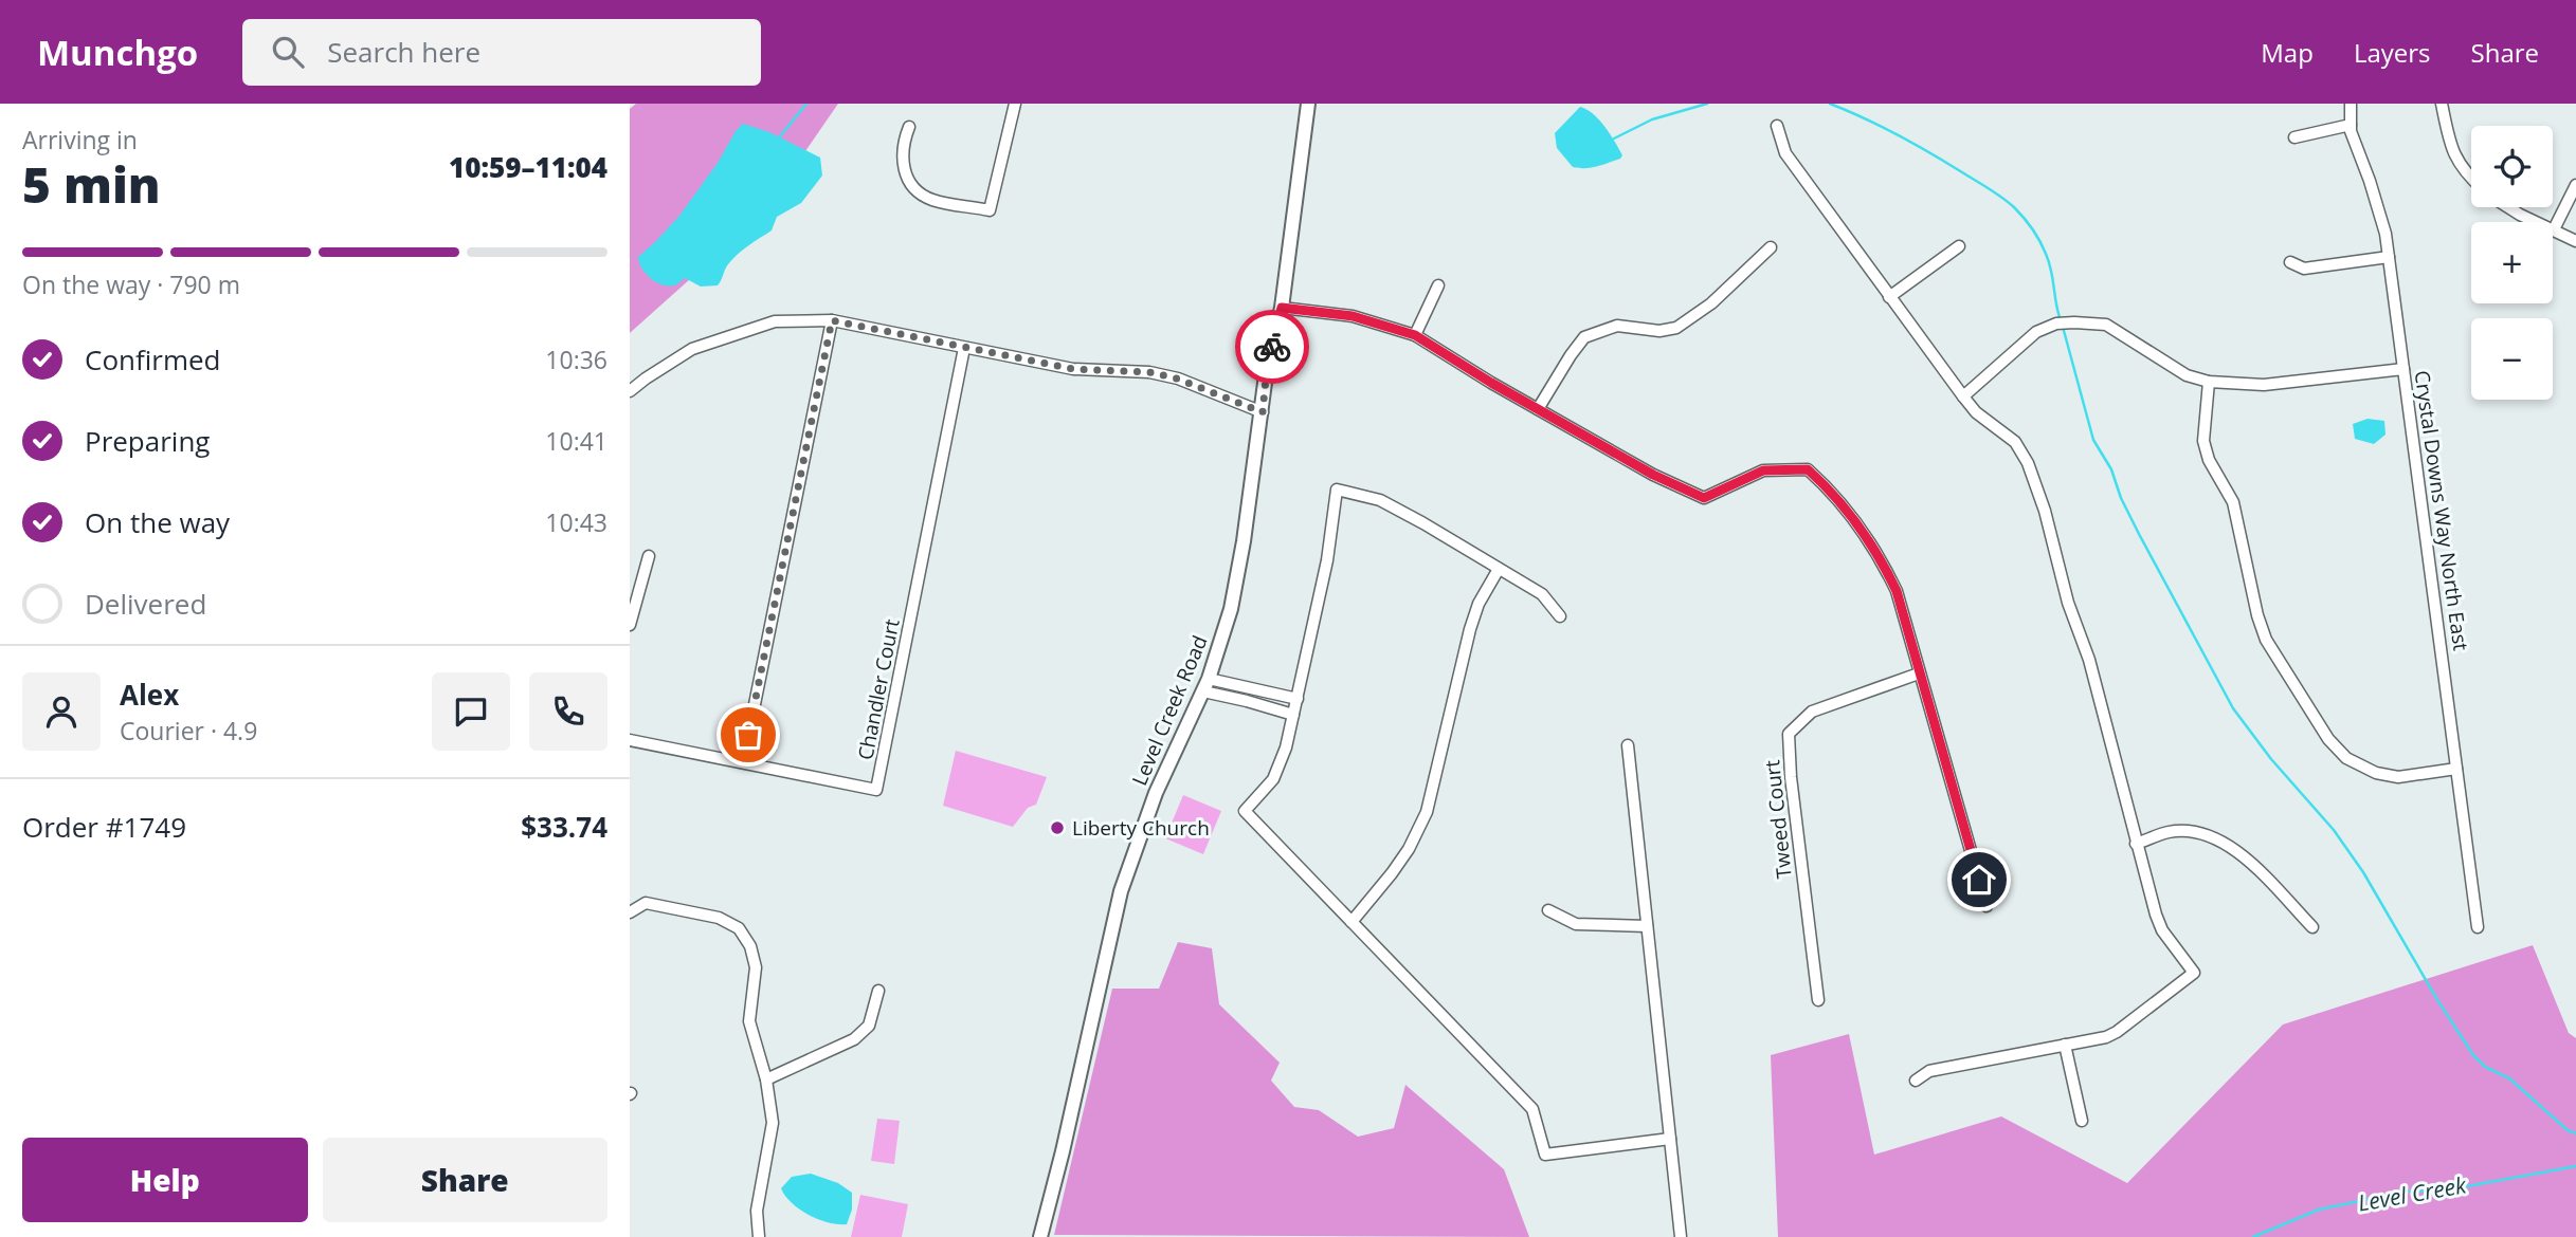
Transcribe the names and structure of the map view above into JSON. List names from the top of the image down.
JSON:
{
  "streets": {
    "street": [
      "Crystal Downs Way North East",
      "Chandler Court",
      "Level Creek Road",
      "Tweed Court"
    ]
  },
  "water": ["Level Creek"],
  "places": ["Liberty Church"],
  "page": {
    "header": "Munchgo",
    "search": "Search here",
    "nav": ["Map", "Layers", "Share"],
    "heading": ["5 min", "Arriving in", "10:59–11:04"],
    "panel": [
      "Alex",
      "Courier · 4.9",
      "Order #1749",
      "$33.74"
    ],
    "map_buttons": ["+", "−"],
    "bar": "On the way · 790 m",
    "list": [
      ["Confirmed", "10:36"],
      ["Preparing", "10:41"],
      ["On the way", "10:43"],
      "Delivered"
    ],
    "buttons": ["Help", "Share"]
  }
}
